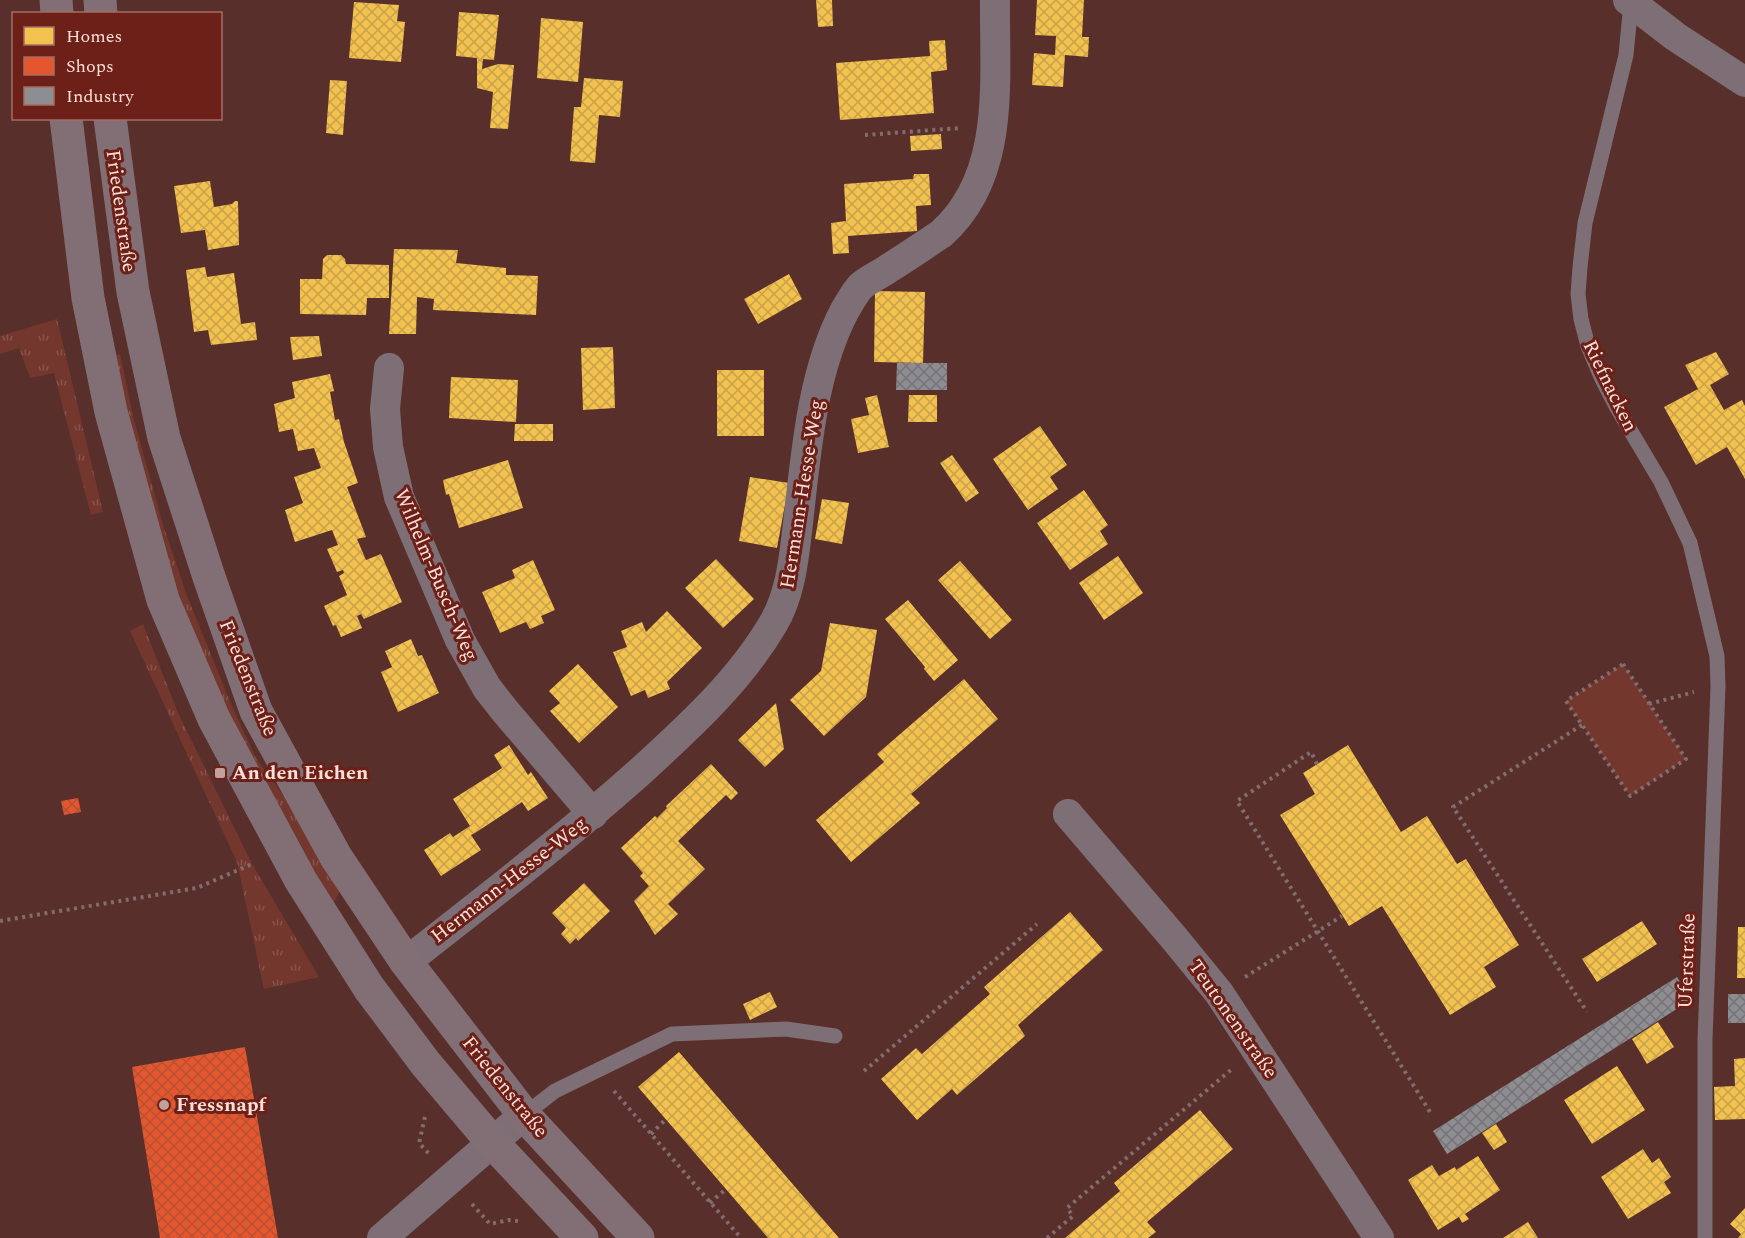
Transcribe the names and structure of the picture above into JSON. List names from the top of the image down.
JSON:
{
  "streets": {
    "main road": ["Friedenstraße"],
    "street": [
      "Riefnacken",
      "Hermann-Hesse-Weg",
      "Wilhelm-Busch-Weg",
      "Teutonenstraße"
    ],
    "lane": ["Uferstraße"]
  },
  "crossings": [
    ["Friedenstraße", "Hermann-Hesse-Weg"],
    ["Riefnacken", "Uferstraße"],
    ["Hermann-Hesse-Weg", "Wilhelm-Busch-Weg"]
  ],
  "places": {
    "transit": ["An den Eichen"],
    "other": ["Fressnapf"]
  },
  "legend": ["Homes", "Shops", "Industry"]
}
